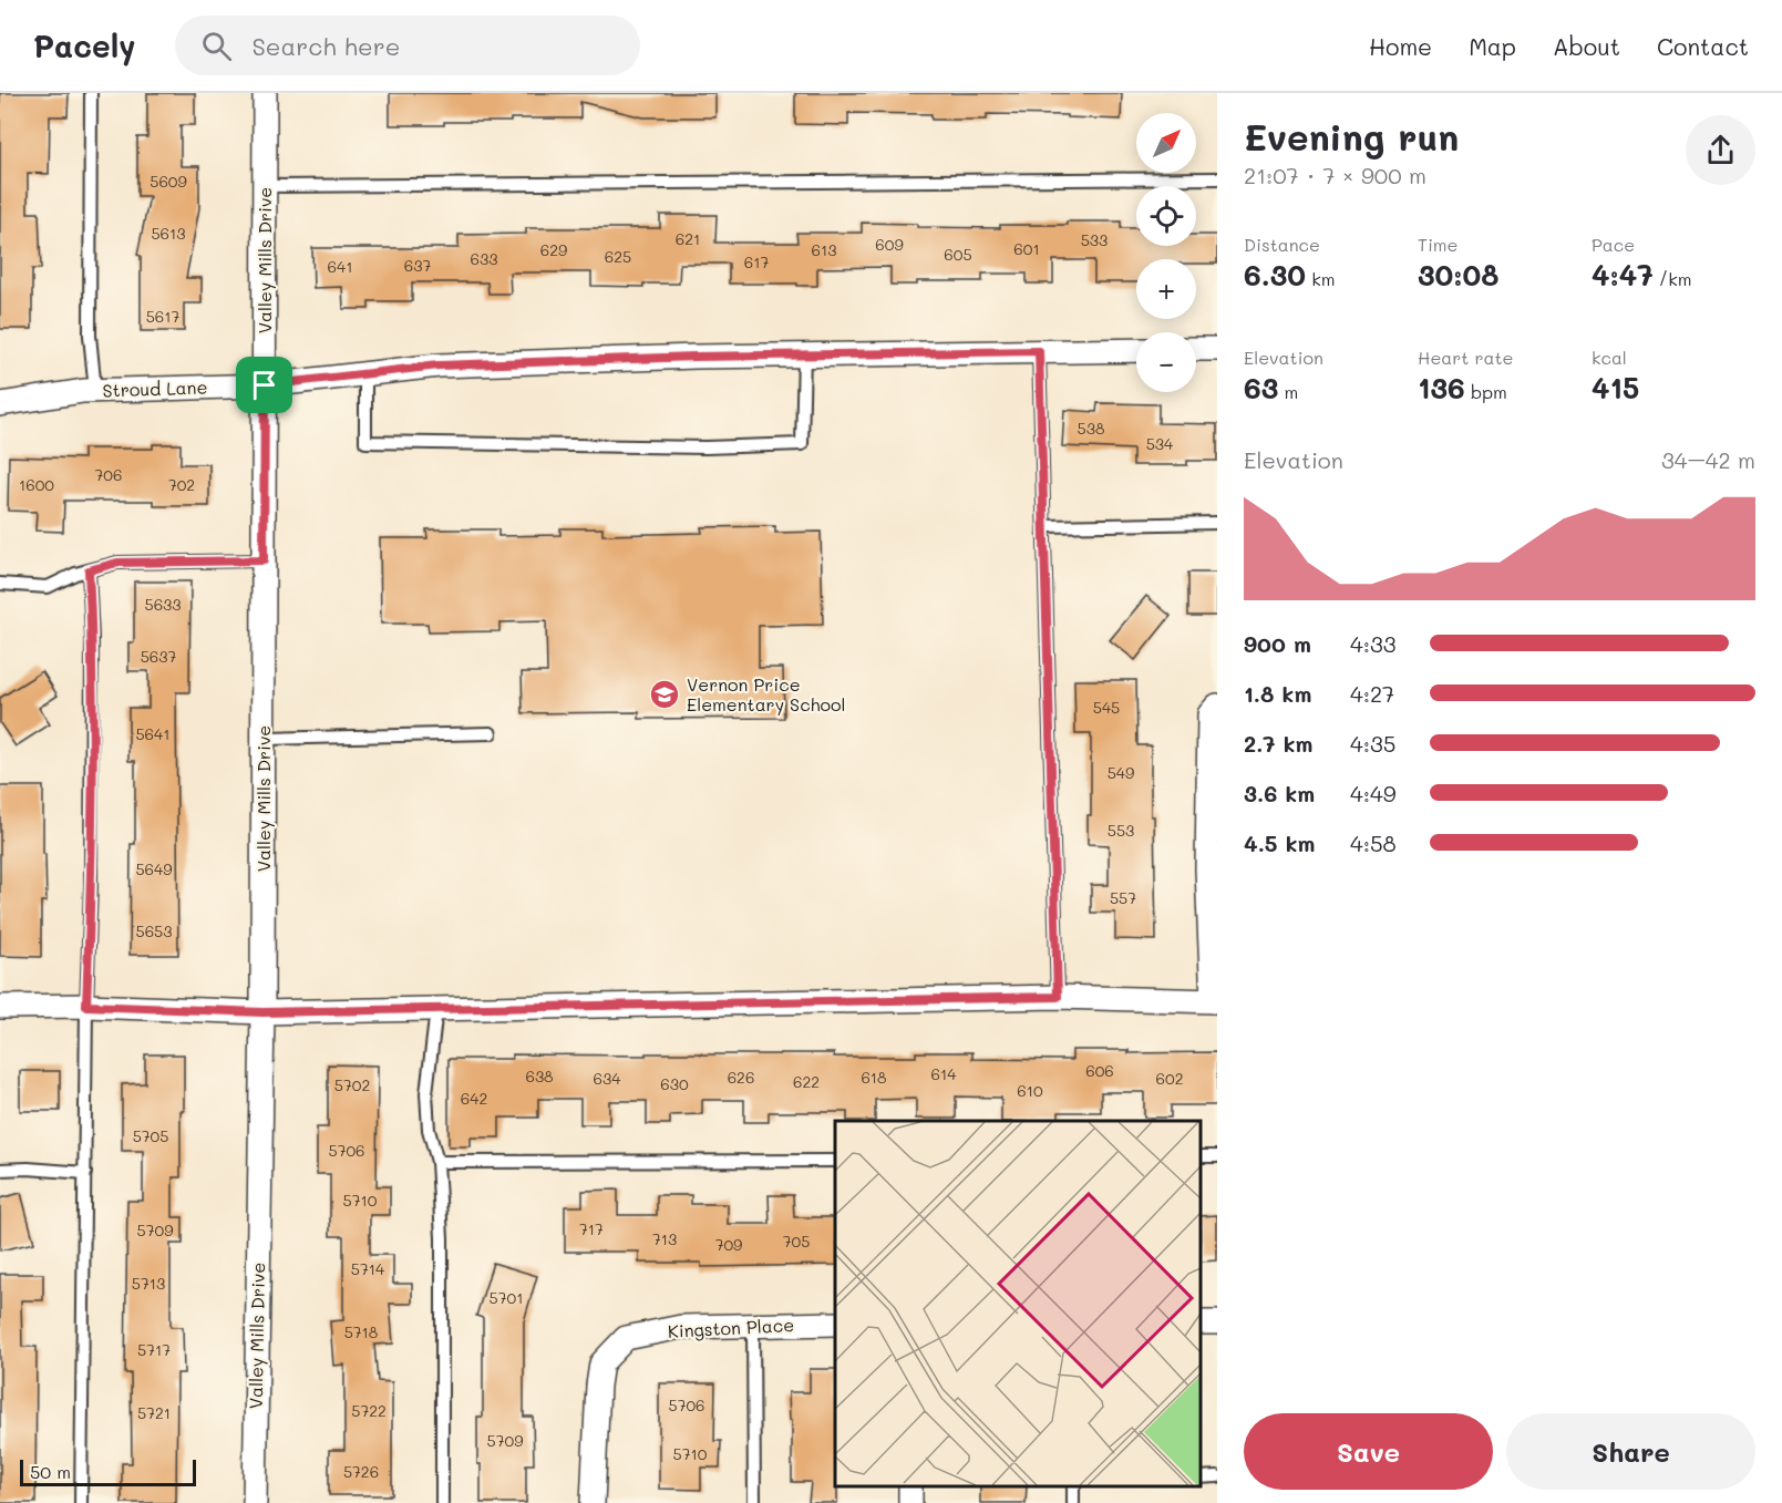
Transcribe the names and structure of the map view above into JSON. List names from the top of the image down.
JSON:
{
  "streets": {
    "street": ["Valley Mills Drive", "Stroud Lane", "Kingston Place"]
  },
  "crossings": [
    ["Valley Mills Drive", "Stroud Lane"]
  ],
  "places": {
    "school or university": ["Vernon Price Elementary School"]
  },
  "house_numbers": [
    "5609",
    "5613",
    "621",
    "533",
    "609",
    "601",
    "629",
    "613",
    "605",
    "625",
    "633",
    "617",
    "637",
    "641",
    "5617",
    "538",
    "534",
    "706",
    "1600",
    "702",
    "5633",
    "5637",
    "545",
    "5641",
    "549",
    "553",
    "5649",
    "557",
    "5653",
    "606",
    "614",
    "638",
    "626",
    "618",
    "634",
    "602",
    "622",
    "630",
    "5702",
    "610",
    "642",
    "5705",
    "5706",
    "5710",
    "717",
    "5709",
    "713",
    "705",
    "709",
    "5714",
    "5713",
    "5701",
    "5718",
    "5717",
    "5706",
    "5722",
    "5721",
    "5709",
    "5710",
    "5726"
  ],
  "scale_bar": "50 m",
  "north": "top right",
  "page": {
    "header": "Pacely",
    "search": "Search here",
    "nav": [
      "Home",
      "Map",
      "About",
      "Contact"
    ],
    "heading": ["Evening run", "21:07 · 7 × 900 m"],
    "map_buttons": ["+", "−"],
    "stats": [
      ["Distance", "6.30 km"],
      ["Time", "30:08"],
      ["Pace", "4:47 /km"],
      ["Elevation", "63 m"],
      ["Heart rate", "136 bpm"],
      ["kcal", "415"]
    ],
    "chart": ["Elevation", "34–42 m"],
    "list": [
      {
        "name": "900 m",
        "note": "4:33"
      },
      {
        "name": "1.8 km",
        "note": "4:27"
      },
      {
        "name": "2.7 km",
        "note": "4:35"
      },
      {
        "name": "3.6 km",
        "note": "4:49"
      },
      {
        "name": "4.5 km",
        "note": "4:58"
      }
    ],
    "buttons": ["Save", "Share"],
    "scale": "50 m"
  }
}
